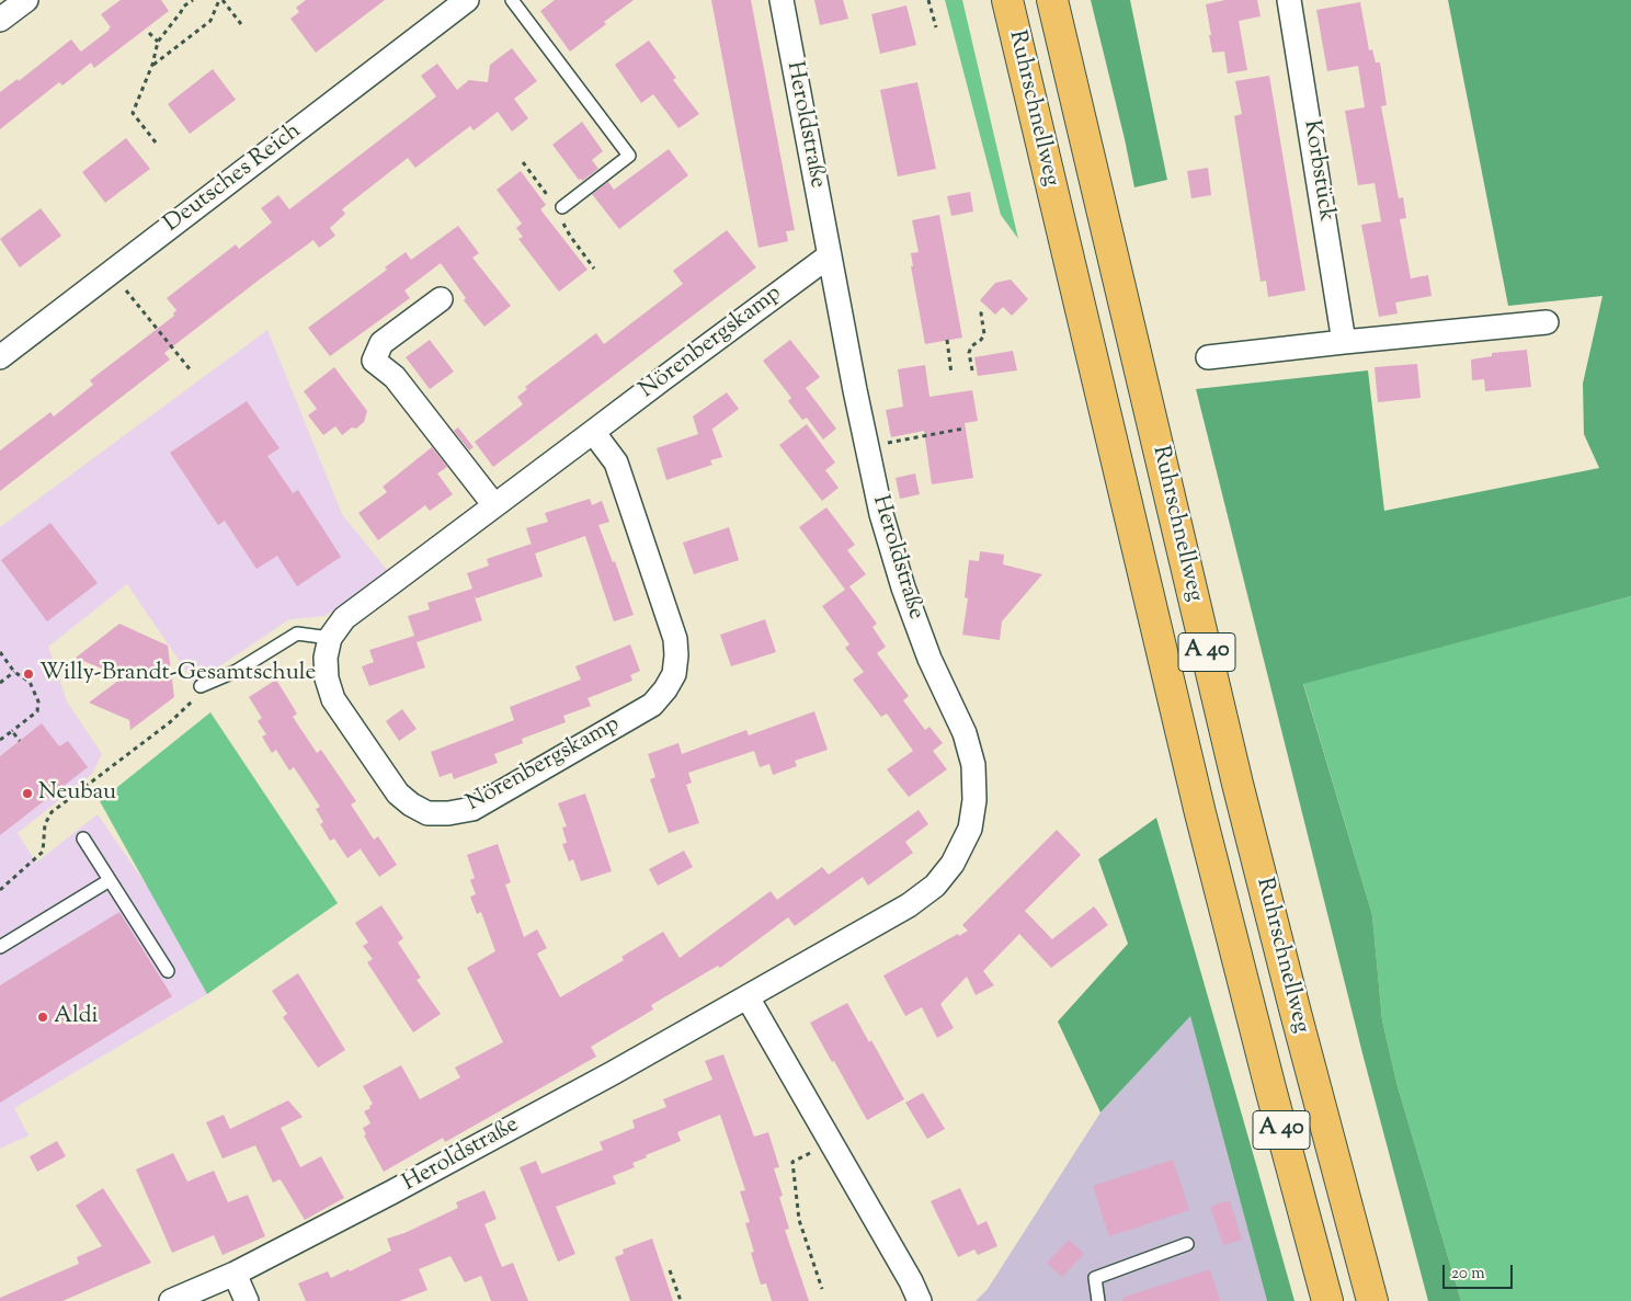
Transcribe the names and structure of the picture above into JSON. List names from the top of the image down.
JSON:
{
  "streets": {
    "highway": ["Ruhrschnellweg", "A 40"],
    "street": [
      "Heroldstraße",
      "Korbstück",
      "Deutsches Reich",
      "Nörenbergskamp"
    ]
  },
  "crossings": [
    ["Heroldstraße", "Nörenbergskamp"]
  ],
  "places": ["Willy-Brandt-Gesamtschule", "Neubau", "Aldi"],
  "scale_bar": "20 m"
}
